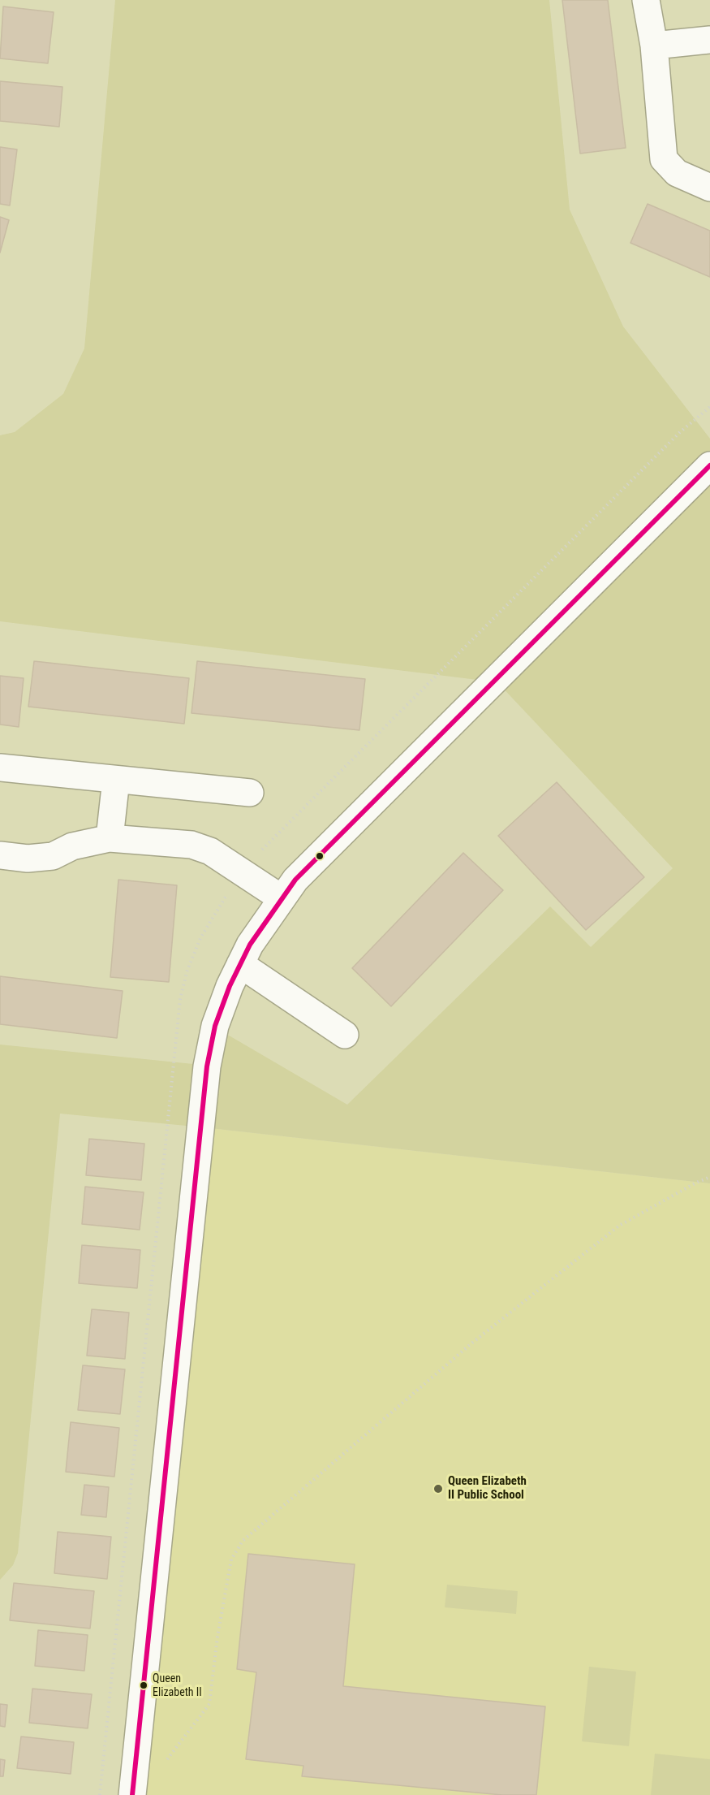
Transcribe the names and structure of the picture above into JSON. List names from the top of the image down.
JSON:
{
  "places": ["Queen Elizabeth II Public School", "Queen Elizabeth II"]
}
